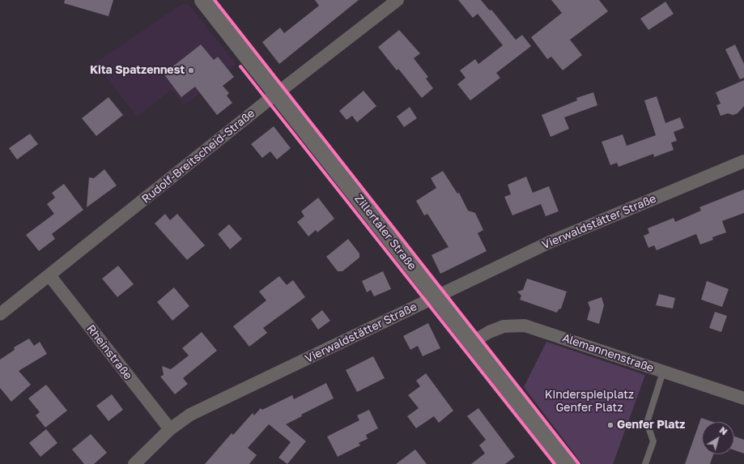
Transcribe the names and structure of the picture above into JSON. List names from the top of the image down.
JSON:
{
  "streets": {
    "street": [
      "Rudolf-Breitscheid-Straße",
      "Vierwaldstätter Straße",
      "Zillertaler Straße",
      "Rheinstraße",
      "Alemannenstraße"
    ]
  },
  "crossings": [
    ["Rudolf-Breitscheid-Straße", "Zillertaler Straße"],
    ["Rudolf-Breitscheid-Straße", "Rheinstraße"],
    ["Vierwaldstätter Straße", "Zillertaler Straße"],
    ["Vierwaldstätter Straße", "Rheinstraße"],
    ["Zillertaler Straße", "Alemannenstraße"]
  ],
  "parks": ["Kinderspielplatz Genfer Platz"],
  "places": ["Kita Spatzennest", "Genfer Platz"],
  "north": "top right"
}
